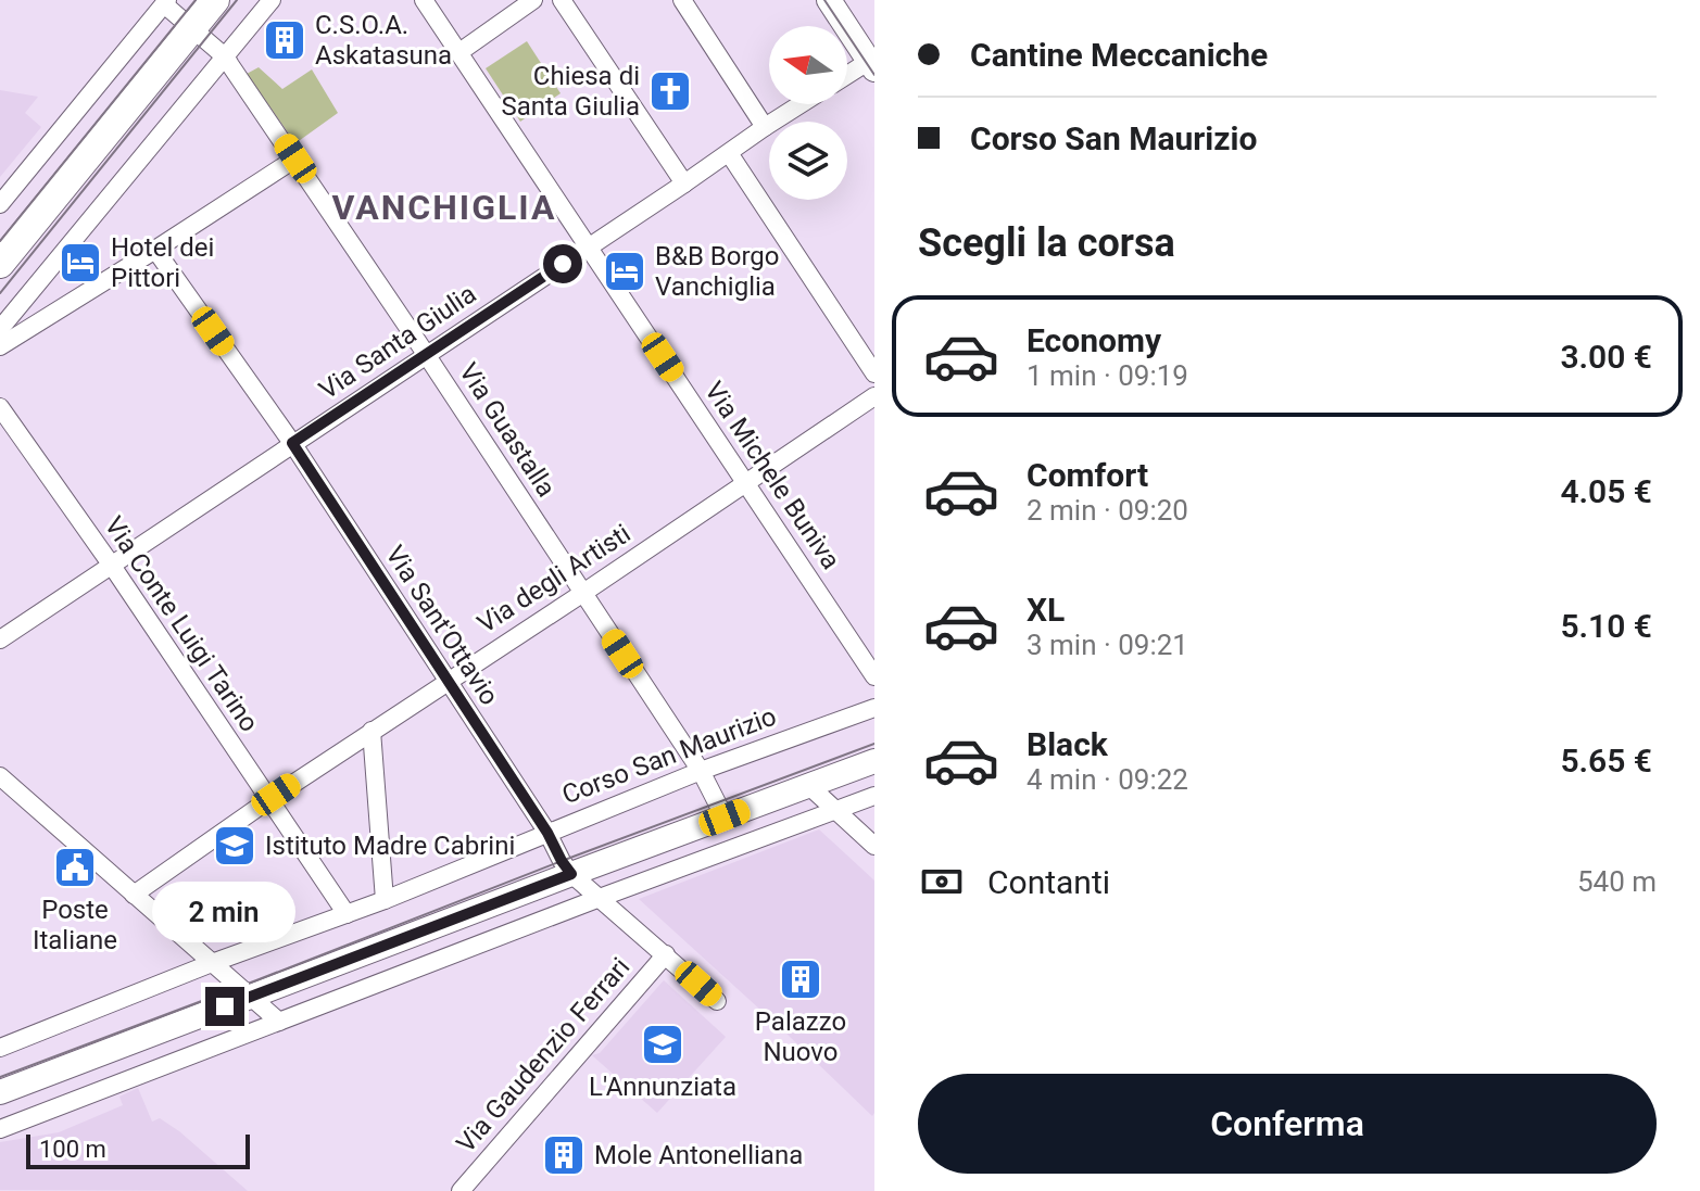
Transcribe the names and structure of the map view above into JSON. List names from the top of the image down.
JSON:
{
  "streets": {
    "street": [
      "Via Santa Giulia",
      "Via Guastalla",
      "Via Michele Buniva",
      "Via degli Artisti",
      "Via Conte Luigi Tarino",
      "Via Sant'Ottavio",
      "Corso San Maurizio",
      "Via Gaudenzio Ferrari"
    ]
  },
  "crossings": [
    ["Via Santa Giulia", "Via Guastalla"],
    ["Via Santa Giulia", "Via Michele Buniva"],
    ["Via Santa Giulia", "Via Conte Luigi Tarino"],
    ["Via Santa Giulia", "Via Sant'Ottavio"],
    ["Via Guastalla", "Via degli Artisti"],
    ["Via Guastalla", "Corso San Maurizio"],
    ["Via Michele Buniva", "Via degli Artisti"],
    ["Via degli Artisti", "Via Conte Luigi Tarino"],
    ["Via degli Artisti", "Via Sant'Ottavio"],
    ["Via Conte Luigi Tarino", "Corso San Maurizio"],
    ["Via Sant'Ottavio", "Corso San Maurizio"],
    ["Via Sant'Ottavio", "Via Gaudenzio Ferrari"]
  ],
  "districts": ["VANCHIGLIA"],
  "places": {
    "building": ["C.S.O.A. Askatasuna", "Palazzo Nuovo", "Mole Antonelliana"],
    "church": ["Chiesa di Santa Giulia"],
    "hotel": ["Hotel dei Pittori", "B&B Borgo Vanchiglia"],
    "school or university": ["Istituto Madre Cabrini", "L'Annunziata"],
    "public building": ["Poste Italiane"]
  },
  "scale_bar": "100 m",
  "north": "left",
  "page": {
    "banner": ["Cantine Meccaniche", "Corso San Maurizio"],
    "heading": "Scegli la corsa",
    "list": [
      {
        "name": "Economy",
        "note": "1 min · 09:19",
        "value": "3.00 €"
      },
      {
        "name": "Comfort",
        "note": "2 min · 09:20",
        "value": "4.05 €"
      },
      {
        "name": "XL",
        "note": "3 min · 09:21",
        "value": "5.10 €"
      },
      {
        "name": "Black",
        "note": "4 min · 09:22",
        "value": "5.65 €"
      }
    ],
    "pay": ["Contanti", "540 m"],
    "bubble": "2 min",
    "buttons": "Conferma",
    "scale": "100 m"
  }
}
